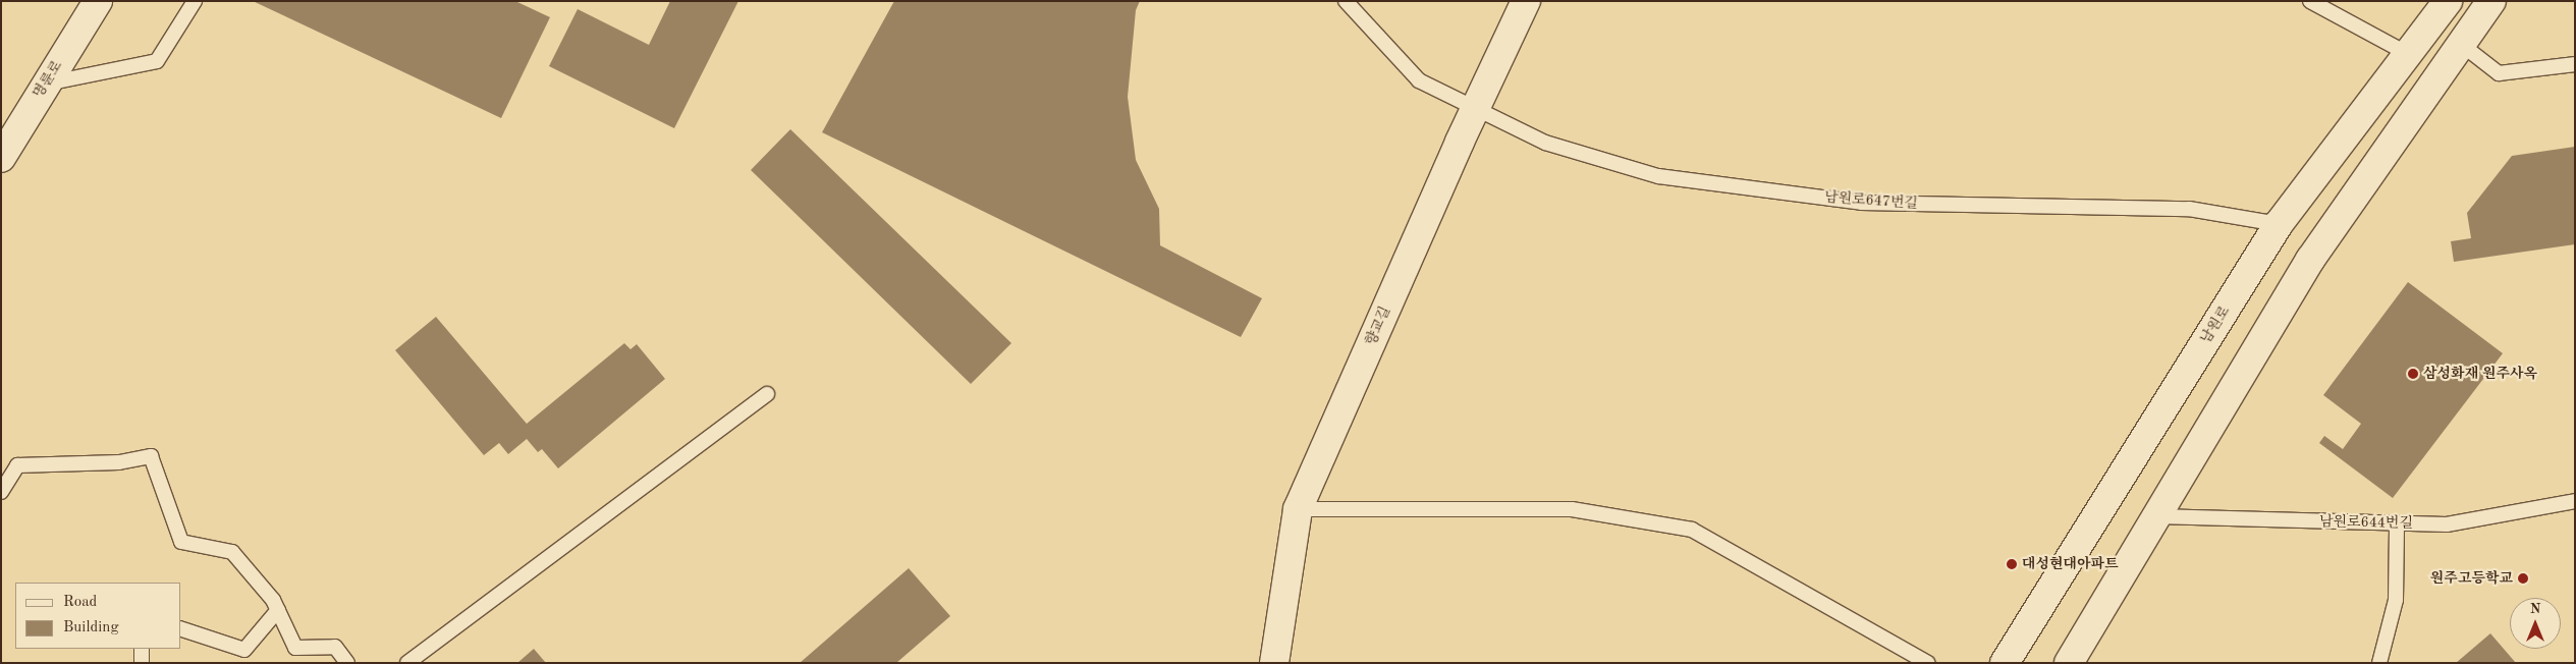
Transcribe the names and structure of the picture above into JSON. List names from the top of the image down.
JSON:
{
  "streets": {
    "street": ["명륜로", "남원로", "향교길"],
    "lane": ["남원로647번길", "남원로644번길"]
  },
  "crossings": [
    ["남원로647번길", "남원로"],
    ["남원로647번길", "향교길"]
  ],
  "places": ["삼성화재 원주사옥", "대성현대아파트", "원주고등학교"],
  "legend": ["Road", "Building"],
  "north": "top"
}
